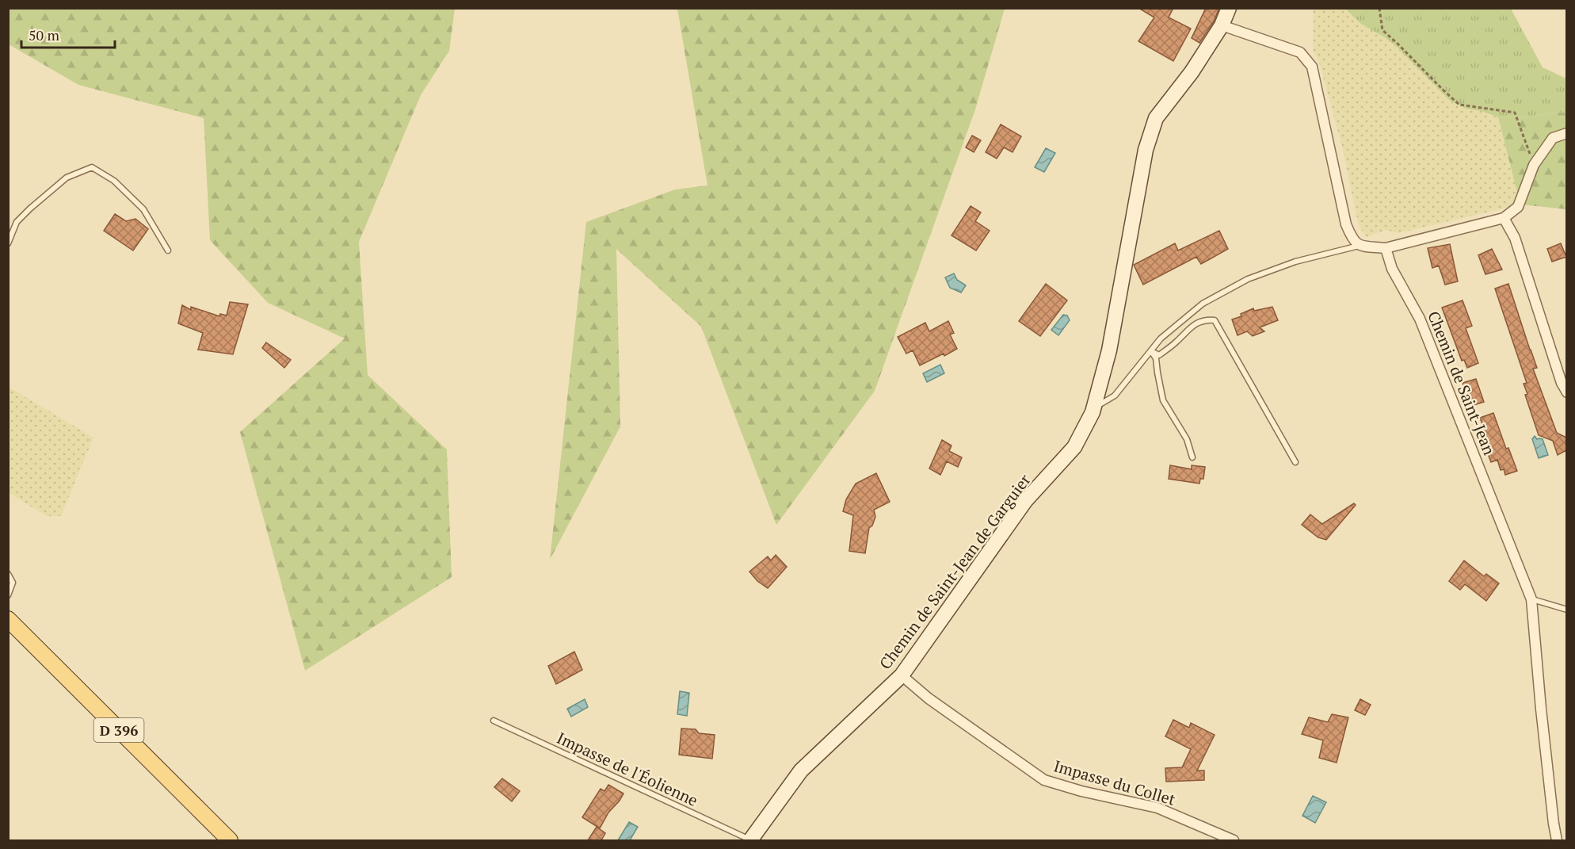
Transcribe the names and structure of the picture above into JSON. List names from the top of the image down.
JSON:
{
  "streets": {
    "main road": ["D 396"],
    "street": ["Chemin de Saint-Jean", "Chemin de Saint-Jean de Garguier", "Impasse du Collet"],
    "lane": ["Impasse de l'Éolienne"]
  },
  "crossings": [
    ["Chemin de Saint-Jean de Garguier", "Impasse de l'Éolienne"],
    ["Chemin de Saint-Jean de Garguier", "Impasse du Collet"]
  ],
  "scale_bar": "50 m"
}
